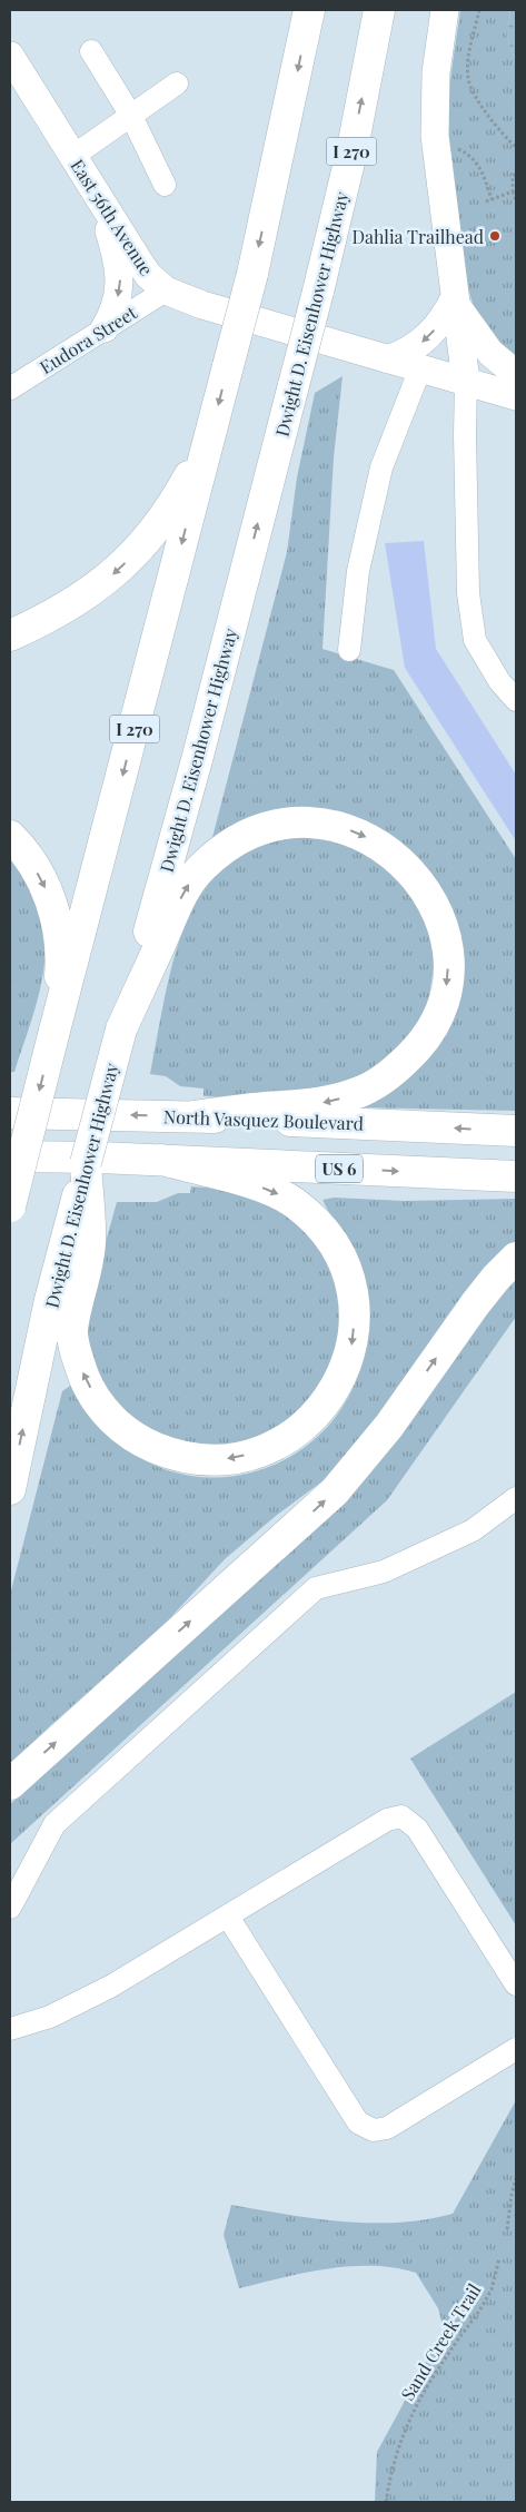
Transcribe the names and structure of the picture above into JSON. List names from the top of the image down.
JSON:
{
  "streets": {
    "highway": [
      "I 270",
      "Dwight D. Eisenhower Highway",
      "North Vasquez Boulevard",
      "US 6"
    ],
    "main road": ["East 56th Avenue"],
    "street": ["Eudora Street"],
    "path": ["Sand Creek Trail"]
  },
  "crossings": [
    ["East 56th Avenue", "Eudora Street"]
  ],
  "places": ["Dahlia Trailhead"]
}
